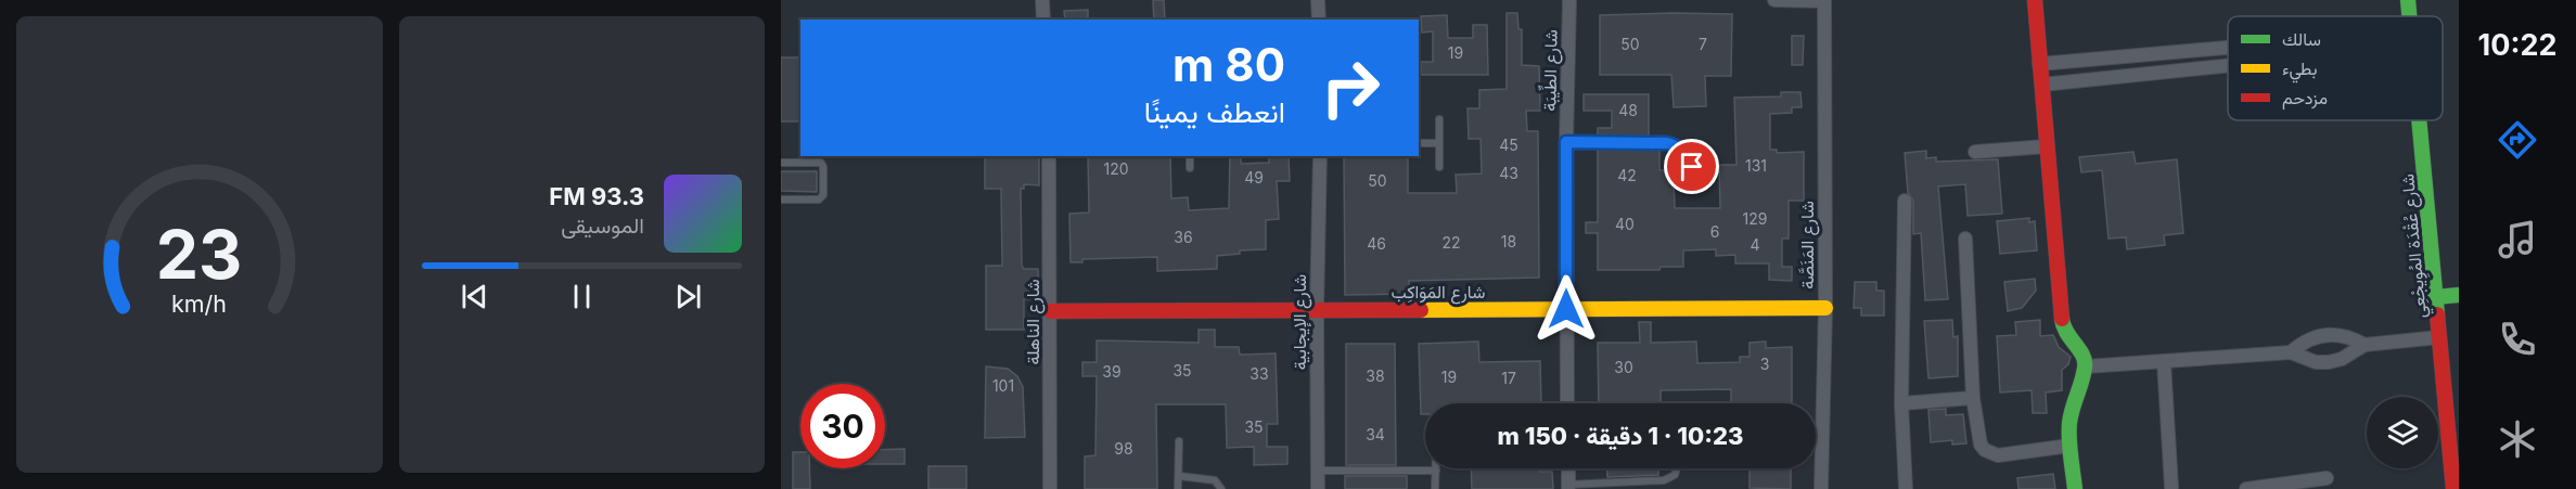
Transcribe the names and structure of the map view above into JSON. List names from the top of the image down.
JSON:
{
  "streets": {
    "main road": ["شارع عُقْدَة المُوِيجْعِي", "شارع المَوَاكِب"],
    "street": [
      "شارع الطِّيبَة",
      "شارع المَنَصَّة",
      "شارع الناهلة",
      "شارع الإيجابية"
    ]
  },
  "crossings": [
    ["شارع الطِّيبَة", "شارع المَوَاكِب"],
    ["شارع المَنَصَّة", "شارع المَوَاكِب"],
    ["شارع المَوَاكِب", "شارع الناهلة"],
    ["شارع المَوَاكِب", "شارع الإيجابية"]
  ],
  "house_numbers": [
    "50",
    "7",
    "19",
    "48",
    "45",
    "131",
    "120",
    "43",
    "42",
    "49",
    "50",
    "129",
    "40",
    "6",
    "36",
    "18",
    "22",
    "46",
    "4",
    "3",
    "30",
    "35",
    "39",
    "33",
    "38",
    "19",
    "17",
    "101",
    "35",
    "34",
    "98"
  ],
  "legend": ["سالك", "بطيء", "مزدحم"],
  "page": {
    "tabs": "10:22",
    "turn": ["80 m", "انعطف يمينًا"],
    "song": ["93.3 FM", "الموسيقى"],
    "limit": "30",
    "trip": "10:23 · 1 دقيقة · 150 m",
    "gauge": ["23", "km/h"]
  }
}
